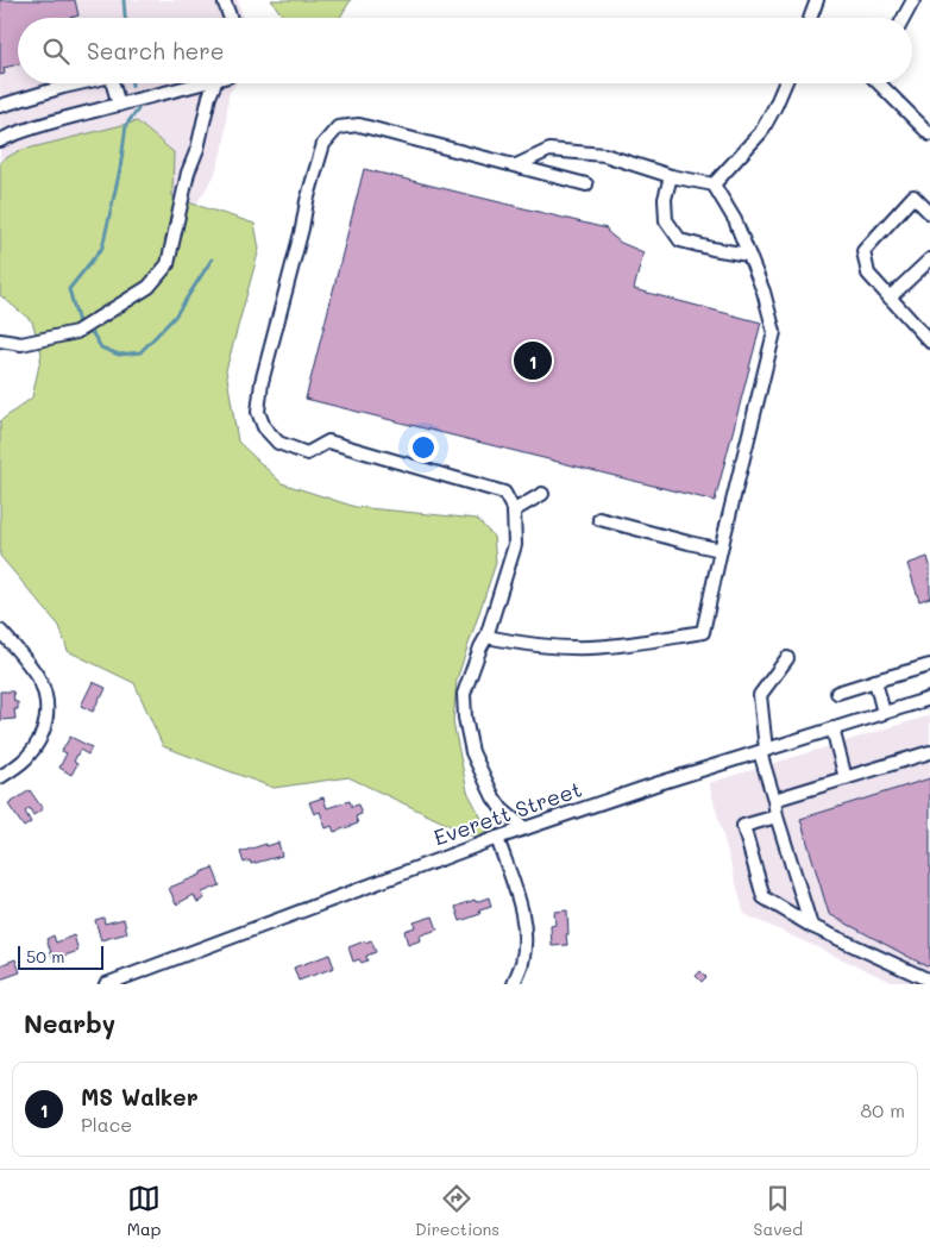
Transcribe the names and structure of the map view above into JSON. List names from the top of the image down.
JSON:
{
  "streets": {
    "street": ["Everett Street"]
  },
  "scale_bar": "50 m",
  "page": {
    "search": "Search here",
    "pins": "1",
    "scale": "50 m",
    "heading": "Nearby",
    "list": [
      {
        "mark": "1",
        "name": "MS Walker",
        "note": "Place",
        "value": "80 m"
      }
    ],
    "nav": ["Map", "Directions", "Saved"]
  }
}
